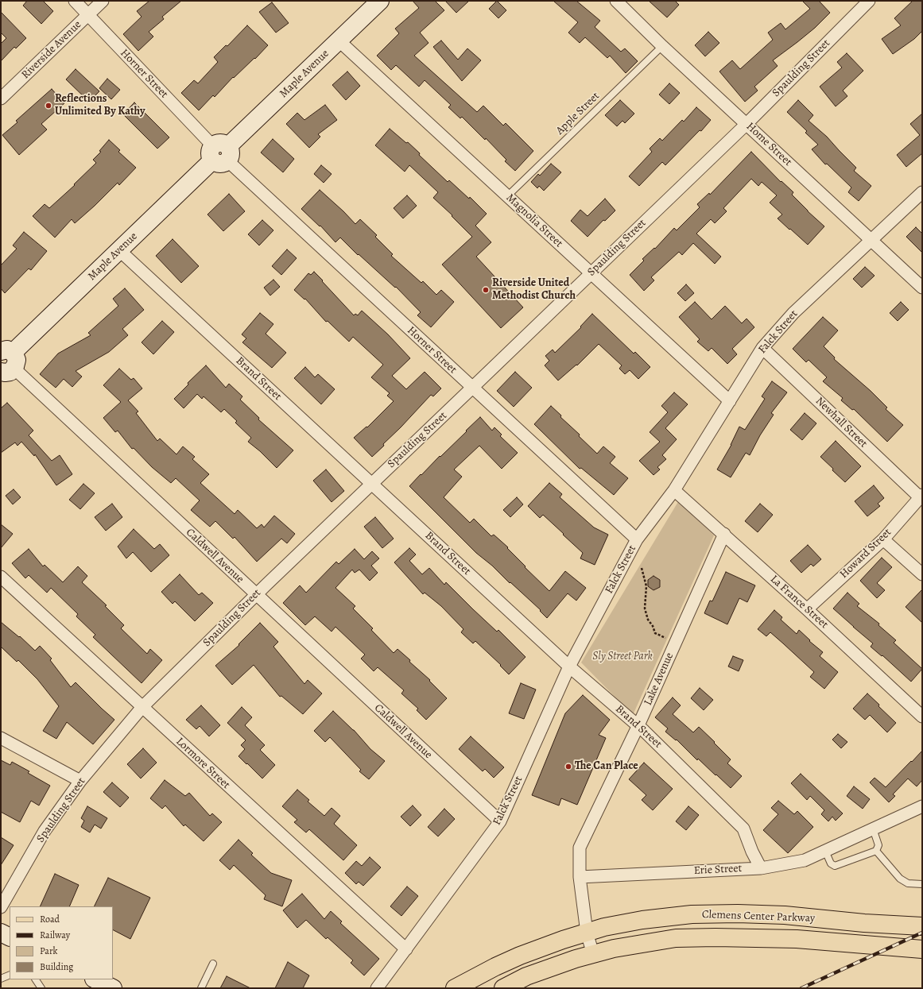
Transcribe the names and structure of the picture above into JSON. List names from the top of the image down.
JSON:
{
  "streets": {
    "main road": ["Maple Avenue", "Clemens Center Parkway"],
    "street": [
      "Riverside Avenue",
      "Spaulding Street",
      "Horner Street",
      "Home Street",
      "Magnolia Street",
      "Falck Street",
      "Brand Street",
      "Newhall Street",
      "Howard Street",
      "Caldwell Avenue",
      "La France Street",
      "Lake Avenue",
      "Lormore Street",
      "Erie Street"
    ],
    "lane": ["Apple Street"]
  },
  "crossings": [
    ["Riverside Avenue", "Horner Street"],
    ["Spaulding Street", "Horner Street"],
    ["Spaulding Street", "Home Street"],
    ["Spaulding Street", "Magnolia Street"],
    ["Spaulding Street", "Brand Street"],
    ["Spaulding Street", "Caldwell Avenue"],
    ["Spaulding Street", "Lormore Street"],
    ["Horner Street", "Maple Avenue"],
    ["Horner Street", "Falck Street"],
    ["Maple Avenue", "Magnolia Street"],
    ["Maple Avenue", "Brand Street"],
    ["Maple Avenue", "Caldwell Avenue"],
    ["Apple Street", "Home Street"],
    ["Apple Street", "Magnolia Street"],
    ["Home Street", "Falck Street"],
    ["Magnolia Street", "Falck Street"],
    ["Falck Street", "Brand Street"],
    ["Falck Street", "Newhall Street"],
    ["Falck Street", "Caldwell Avenue"],
    ["Falck Street", "La France Street"],
    ["Falck Street", "Lormore Street"],
    ["Brand Street", "Lake Avenue"],
    ["Brand Street", "Erie Street"],
    ["Newhall Street", "Howard Street"],
    ["Howard Street", "La France Street"],
    ["La France Street", "Lake Avenue"],
    ["Lake Avenue", "Erie Street"]
  ],
  "parks": ["Sly Street Park"],
  "places": ["Reflections Unlimited By Kathy", "Riverside United Methodist Church", "The Can Place"],
  "legend": [
    "Road",
    "Railway",
    "Park",
    "Building"
  ]
}
